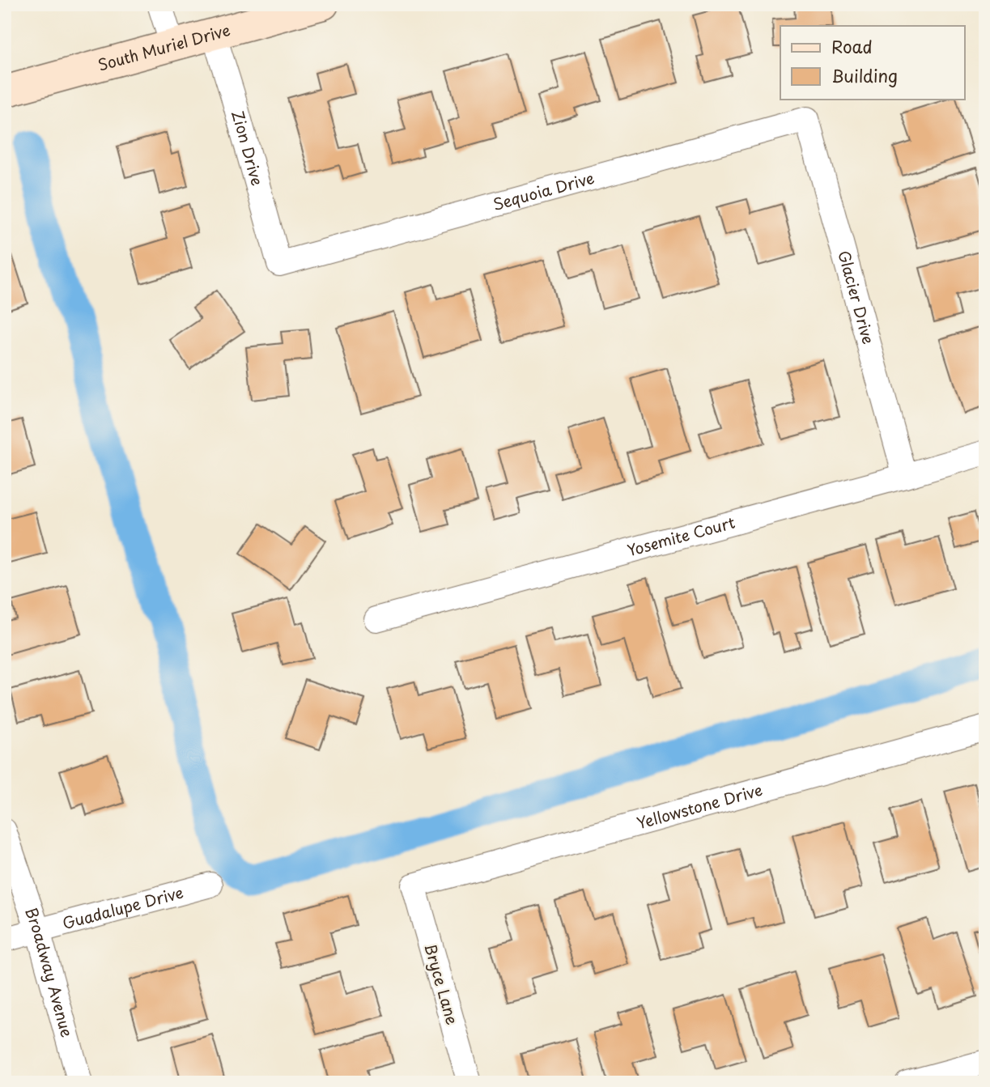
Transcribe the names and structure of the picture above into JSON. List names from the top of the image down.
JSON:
{
  "streets": {
    "street": [
      "South Muriel Drive",
      "Zion Drive",
      "Sequoia Drive",
      "Glacier Drive",
      "Yosemite Court",
      "Yellowstone Drive",
      "Guadalupe Drive",
      "Broadway Avenue",
      "Bryce Lane"
    ]
  },
  "crossings": [
    ["South Muriel Drive", "Zion Drive"],
    ["Zion Drive", "Sequoia Drive"],
    ["Sequoia Drive", "Glacier Drive"],
    ["Glacier Drive", "Yosemite Court"],
    ["Yellowstone Drive", "Bryce Lane"],
    ["Guadalupe Drive", "Broadway Avenue"]
  ],
  "legend": ["Road", "Building"]
}
